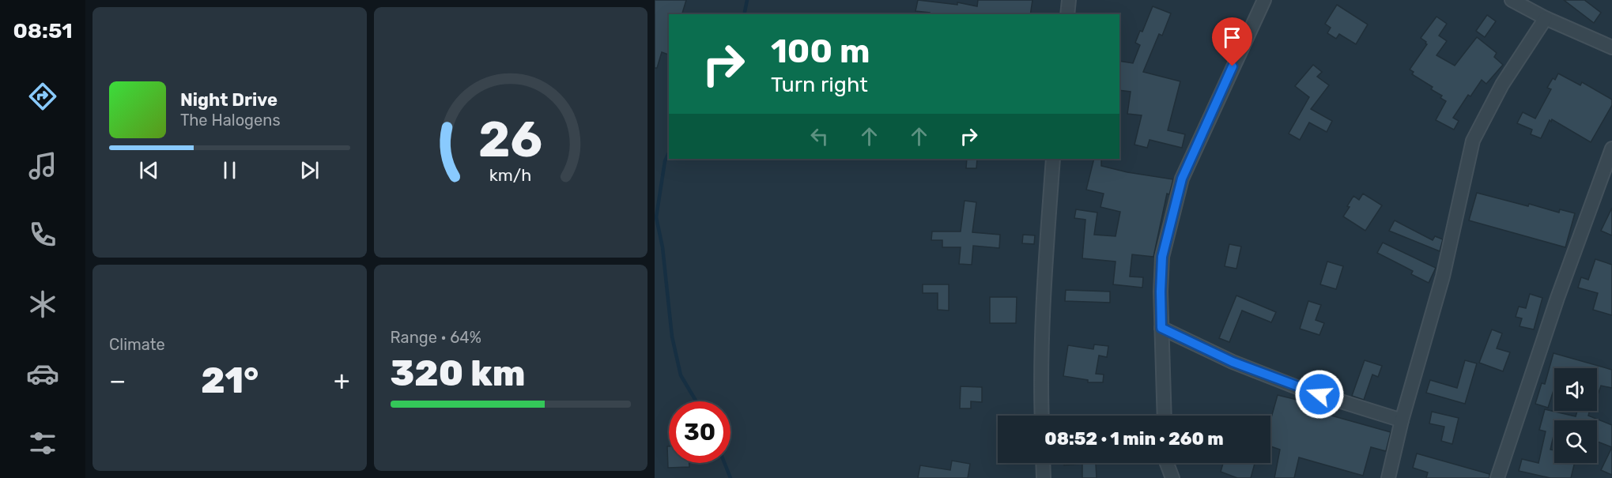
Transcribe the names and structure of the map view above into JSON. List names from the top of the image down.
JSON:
{
  "page": {
    "tabs": "08:51",
    "turn": ["100 m", "Turn right"],
    "song": ["Night Drive", "The Halogens"],
    "tile": [
      "Climate",
      ["Range · 64%", "320 km"]
    ],
    "heat": ["−", "21°", "+"],
    "limit": "30",
    "trip": "08:52 · 1 min · 260 m",
    "gauge": ["26", "km/h"]
  }
}
